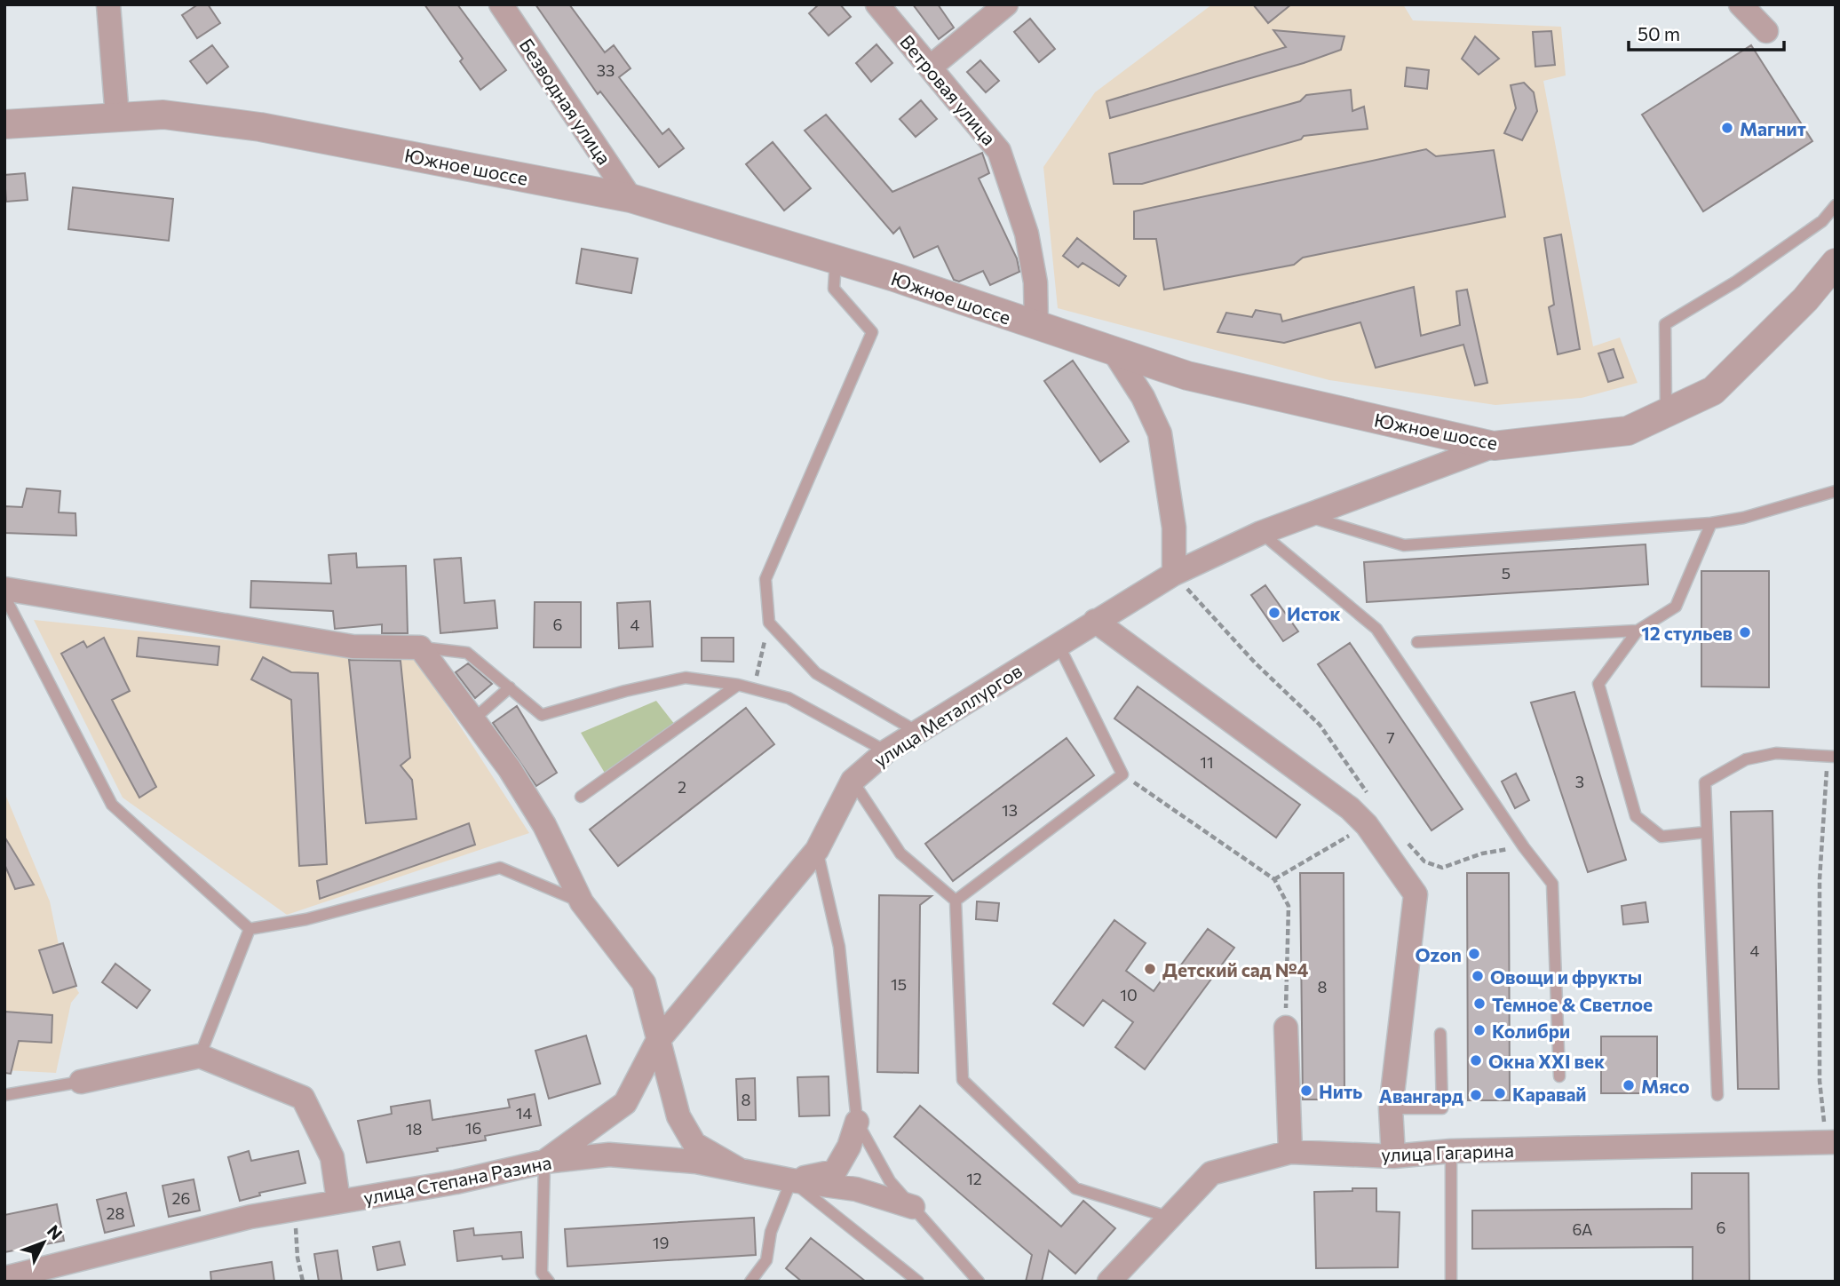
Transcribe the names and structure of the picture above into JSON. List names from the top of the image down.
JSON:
{
  "streets": {
    "street": [
      "Ветровая улица",
      "Безводная улица",
      "Южное шоссе",
      "улица Металлургов",
      "улица Гагарина",
      "улица Степана Разина"
    ]
  },
  "crossings": [
    ["Ветровая улица", "Южное шоссе"],
    ["Безводная улица", "Южное шоссе"],
    ["Южное шоссе", "улица Металлургов"],
    ["улица Металлургов", "улица Степана Разина"]
  ],
  "places": [
    "Магнит",
    "Исток",
    "12 стульев",
    "Ozon",
    "Детский сад №4",
    "Овощи и фрукты",
    "Темное & Светлое",
    "Колибри",
    "Окна XXI век",
    "Мясо",
    "Нить",
    "Каравай",
    "Авангард"
  ],
  "house_numbers": [
    "33",
    "5",
    "6",
    "4",
    "7",
    "11",
    "3",
    "2",
    "13",
    "4",
    "15",
    "8",
    "10",
    "8",
    "14",
    "16",
    "18",
    "12",
    "26",
    "28",
    "6",
    "6А",
    "19"
  ],
  "scale_bar": "50 m",
  "north": "top right"
}
